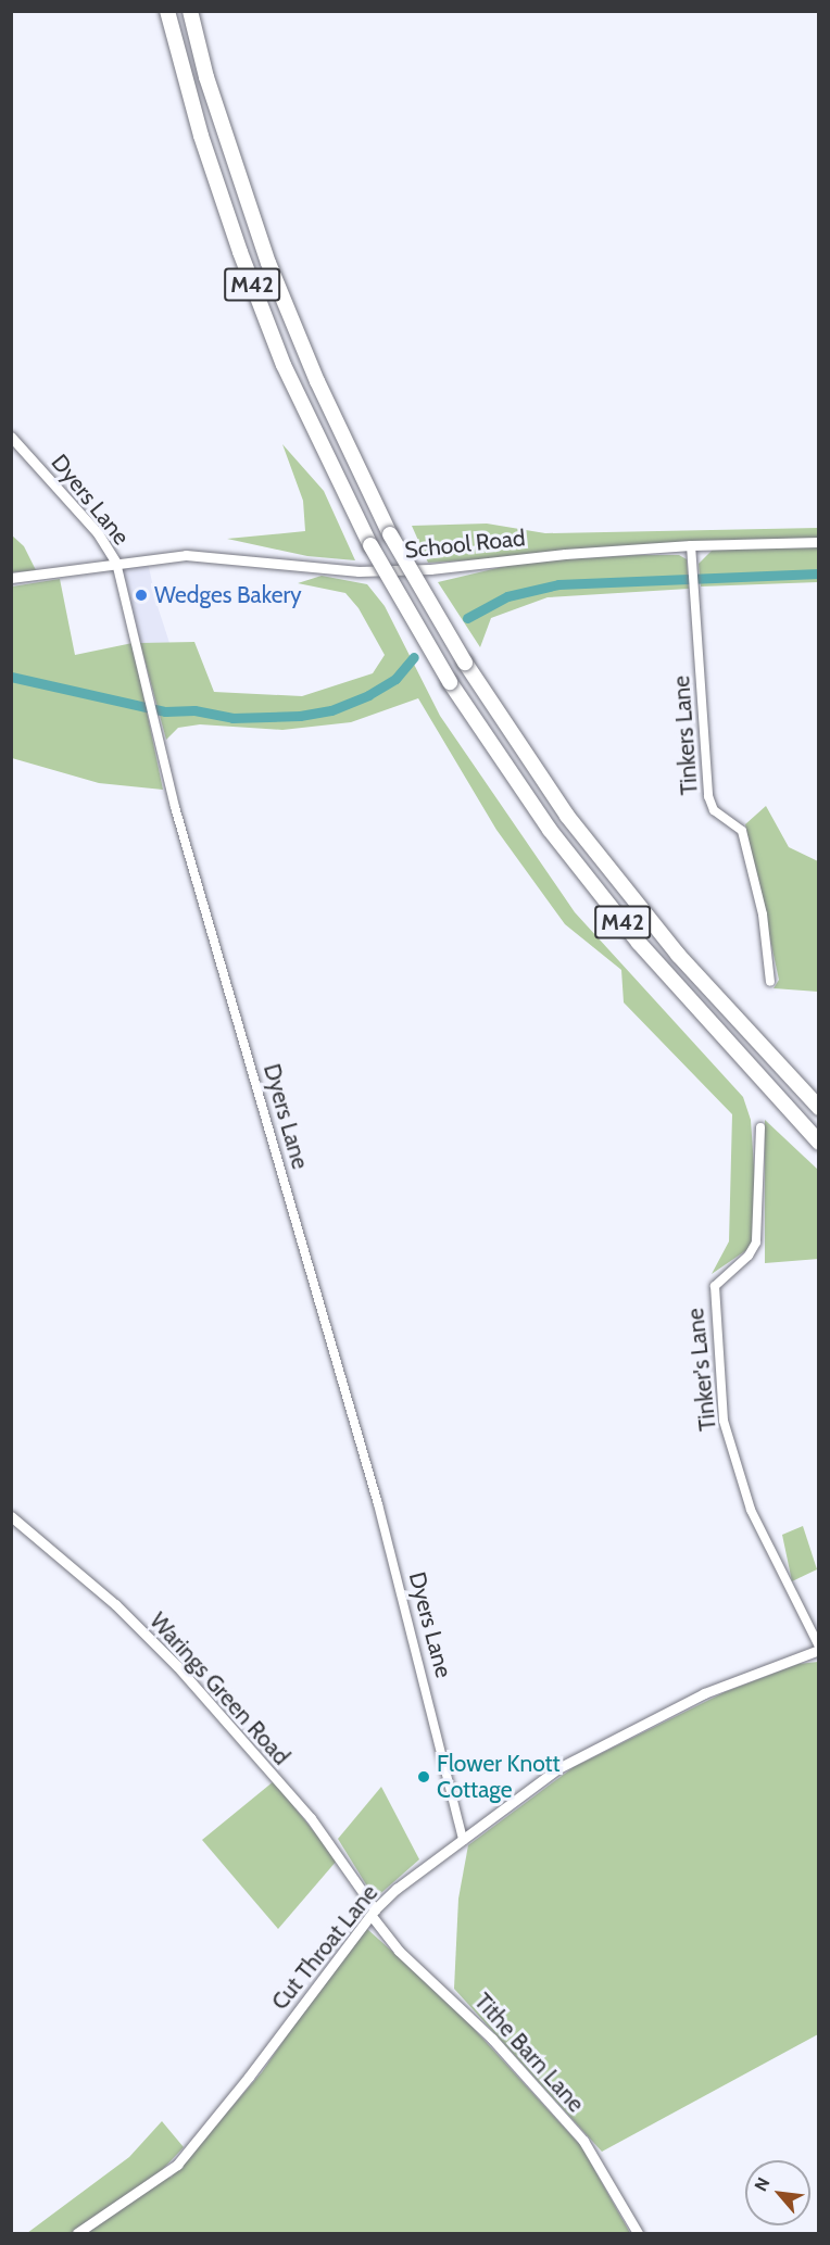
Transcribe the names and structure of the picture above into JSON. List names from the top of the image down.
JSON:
{
  "streets": {
    "highway": ["M42"],
    "street": [
      "Dyers Lane",
      "School Road",
      "Tinkers Lane",
      "Tinker's Lane",
      "Warings Green Road",
      "Cut Throat Lane",
      "Tithe Barn Lane"
    ]
  },
  "crossings": [
    ["Dyers Lane", "School Road"],
    ["Dyers Lane", "Cut Throat Lane"],
    ["School Road", "Tinkers Lane"],
    ["Tinker's Lane", "Cut Throat Lane"],
    ["Warings Green Road", "Cut Throat Lane"],
    ["Warings Green Road", "Tithe Barn Lane"],
    ["Cut Throat Lane", "Tithe Barn Lane"]
  ],
  "places": ["Wedges Bakery", "Flower Knott Cottage"],
  "north": "top left"
}
